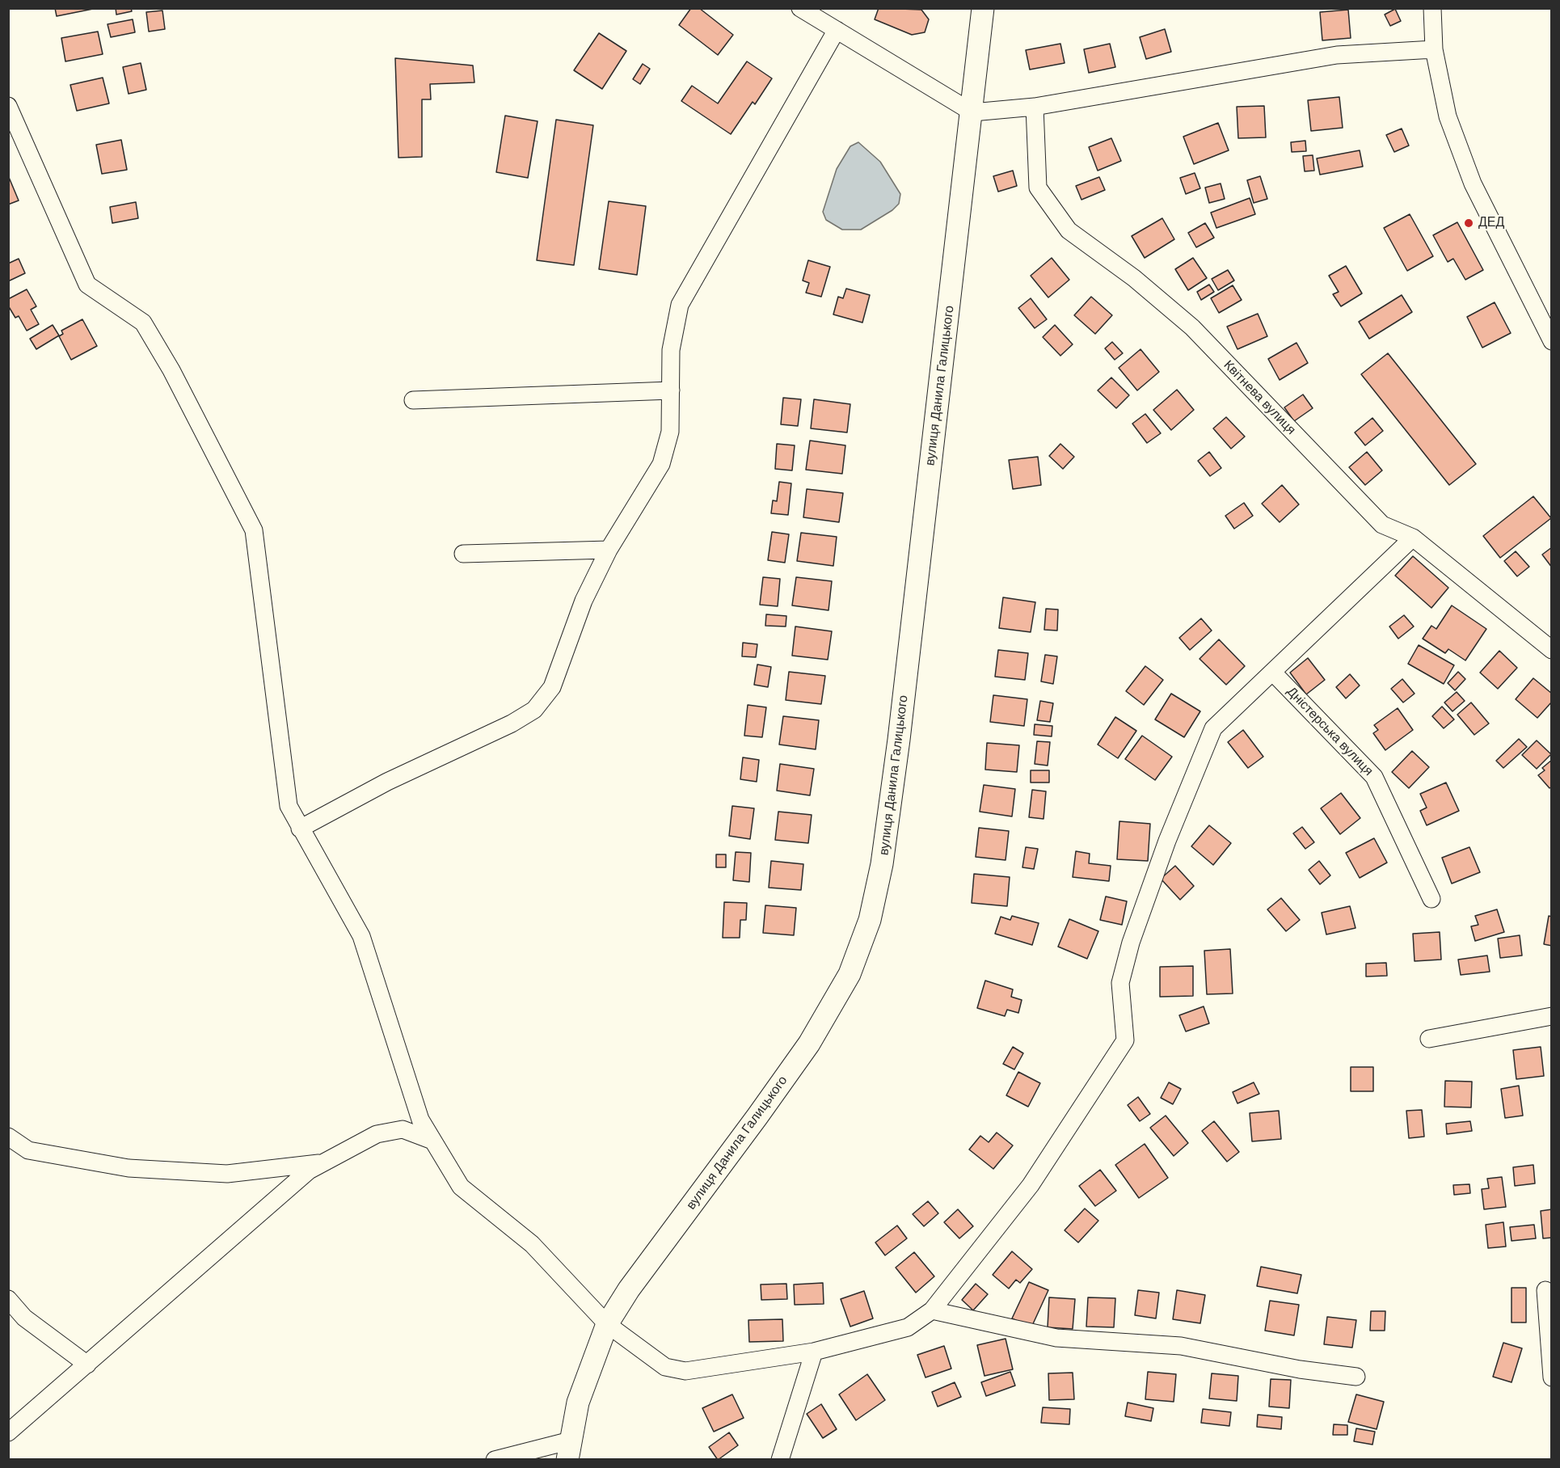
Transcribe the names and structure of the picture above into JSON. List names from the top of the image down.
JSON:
{
  "streets": {
    "main road": ["вулиця Данила Галицького"],
    "street": ["Квітнева вулиця", "Дністерська вулиця"]
  },
  "places": ["ДЕД"]
}
